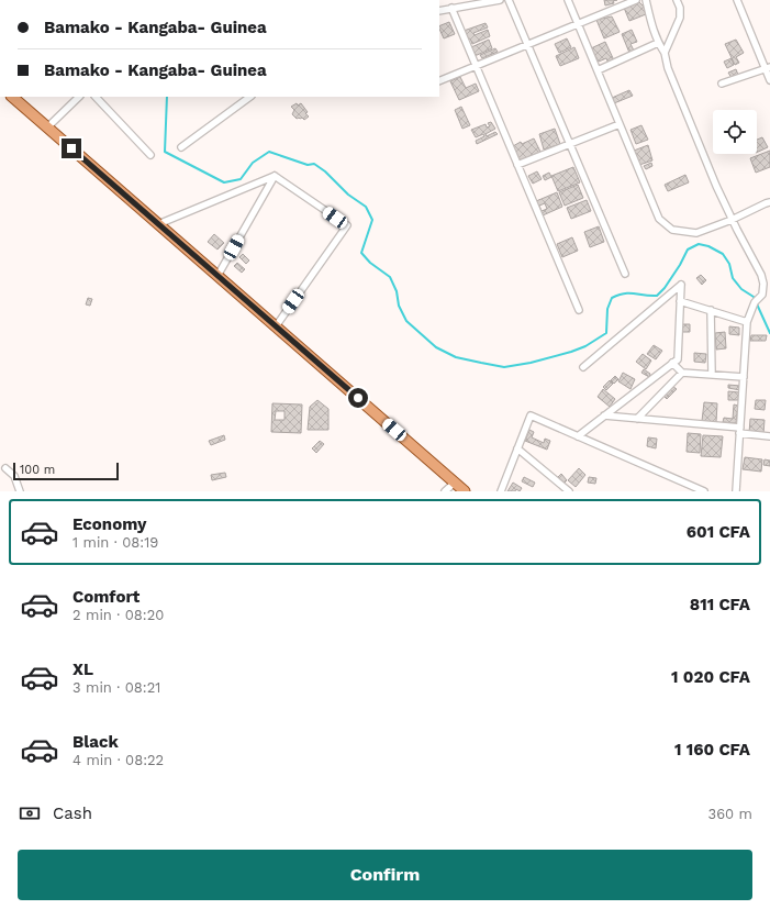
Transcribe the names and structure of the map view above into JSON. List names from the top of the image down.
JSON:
{
  "scale_bar": "100 m",
  "page": {
    "banner": ["Bamako - Kangaba- Guinea", "Bamako - Kangaba- Guinea"],
    "scale": "100 m",
    "list": [
      {
        "name": "Economy",
        "note": "1 min · 08:19",
        "value": "601 CFA"
      },
      {
        "name": "Comfort",
        "note": "2 min · 08:20",
        "value": "811 CFA"
      },
      {
        "name": "XL",
        "note": "3 min · 08:21",
        "value": "1 020 CFA"
      },
      {
        "name": "Black",
        "note": "4 min · 08:22",
        "value": "1 160 CFA"
      }
    ],
    "pay": ["Cash", "360 m"],
    "buttons": "Confirm"
  }
}
